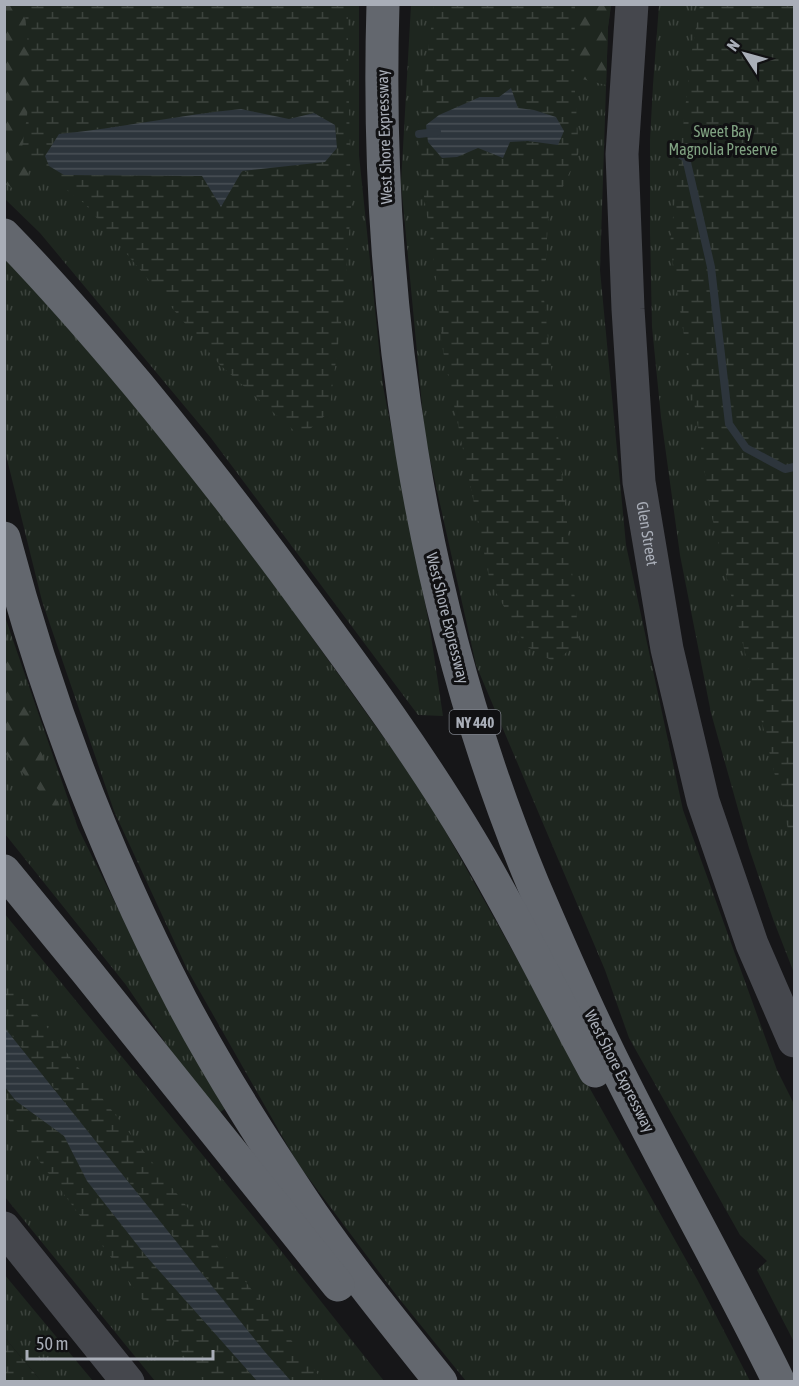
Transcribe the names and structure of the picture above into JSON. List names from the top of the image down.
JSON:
{
  "streets": {
    "highway": ["West Shore Expressway", "NY 440"],
    "street": ["Glen Street"]
  },
  "parks": ["Sweet Bay Magnolia Preserve"],
  "scale_bar": "50 m",
  "north": "top left"
}
